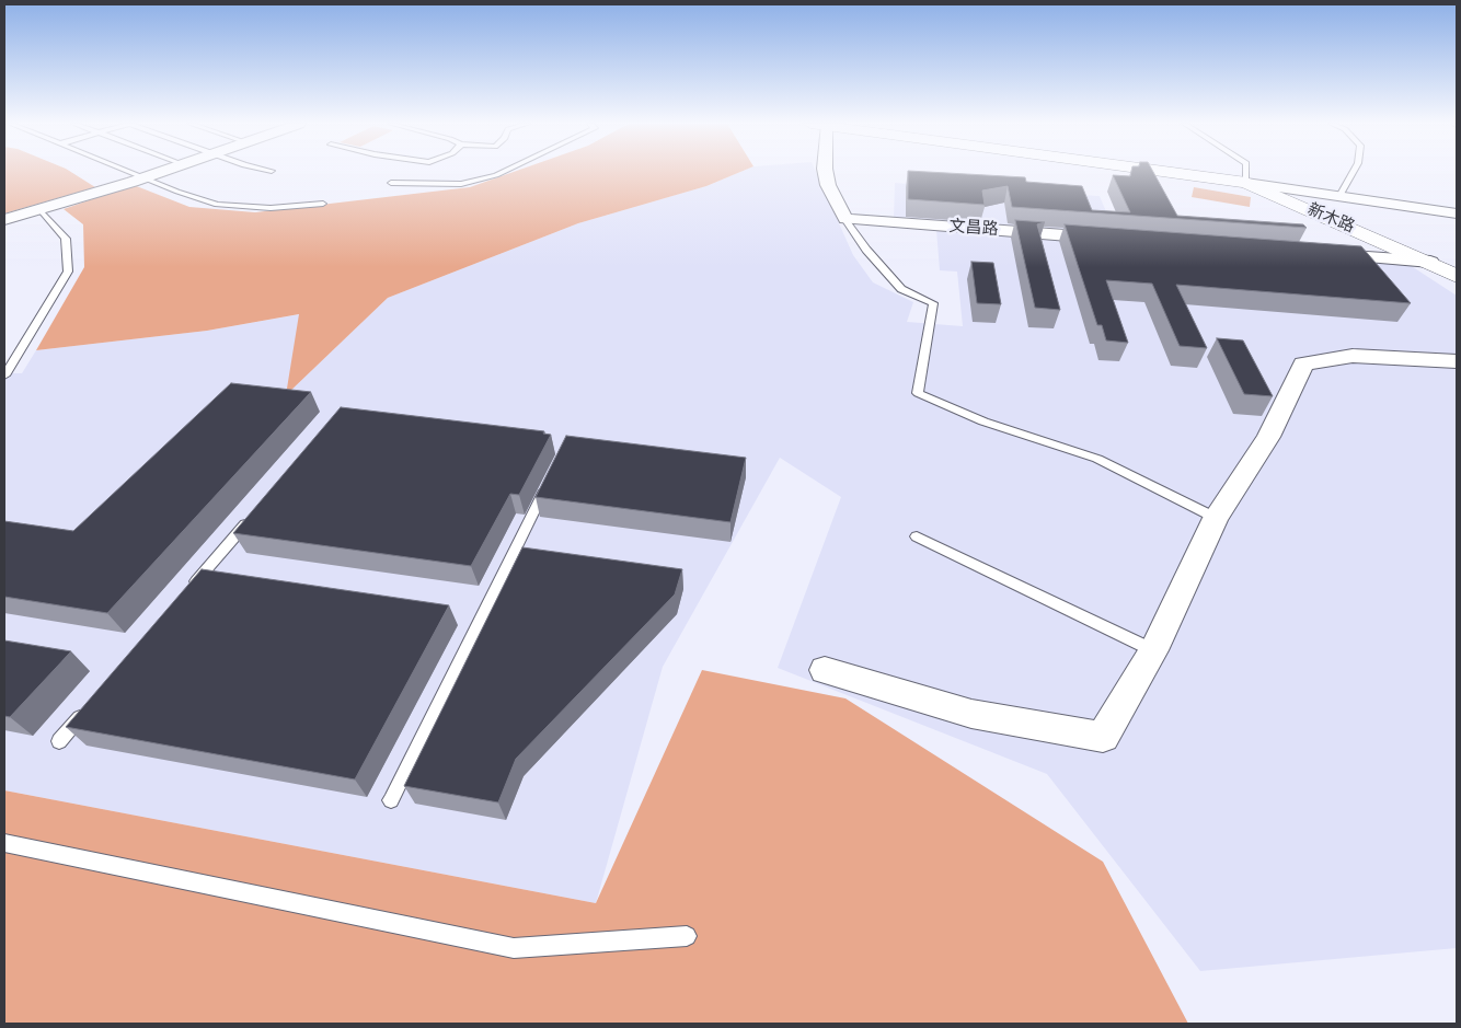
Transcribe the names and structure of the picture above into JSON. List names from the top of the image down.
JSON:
{
  "streets": {
    "street": ["新木路", "文昌路"]
  }
}
